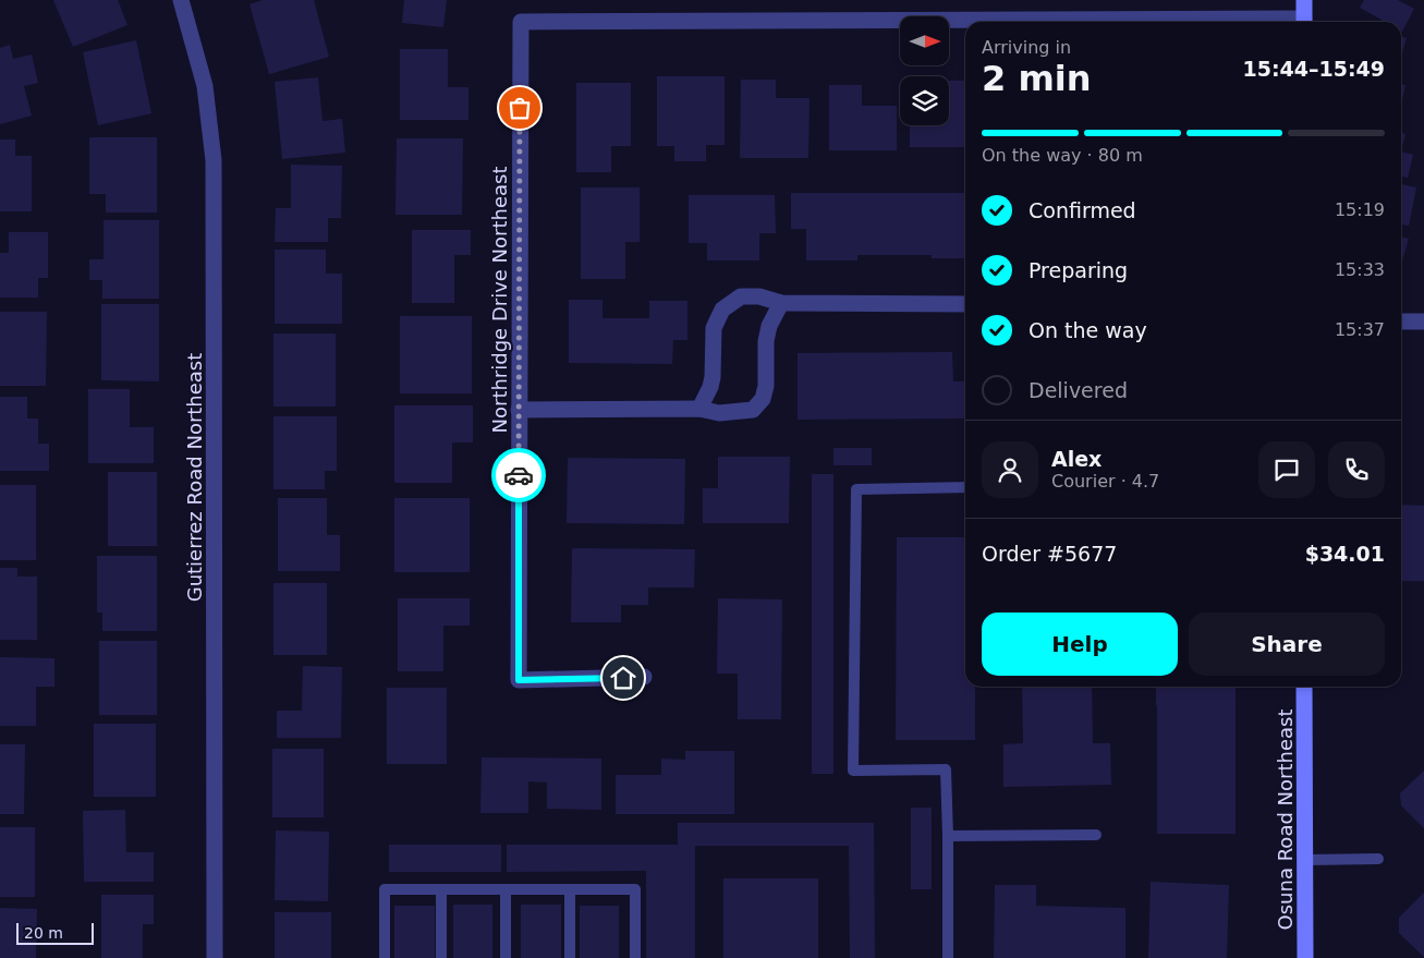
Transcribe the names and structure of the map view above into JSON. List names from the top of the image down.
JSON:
{
  "streets": {
    "street": ["Northridge Drive Northeast", "Gutierrez Road Northeast", "Osuna Road Northeast"]
  },
  "scale_bar": "20 m",
  "north": "right",
  "page": {
    "heading": ["2 min", "Arriving in", "15:44–15:49"],
    "panel": [
      "Alex",
      "Courier · 4.7",
      "Order #5677",
      "$34.01"
    ],
    "bar": "On the way · 80 m",
    "list": [
      ["Confirmed", "15:19"],
      ["Preparing", "15:33"],
      ["On the way", "15:37"],
      "Delivered"
    ],
    "buttons": ["Help", "Share"],
    "scale": "20 m"
  }
}
